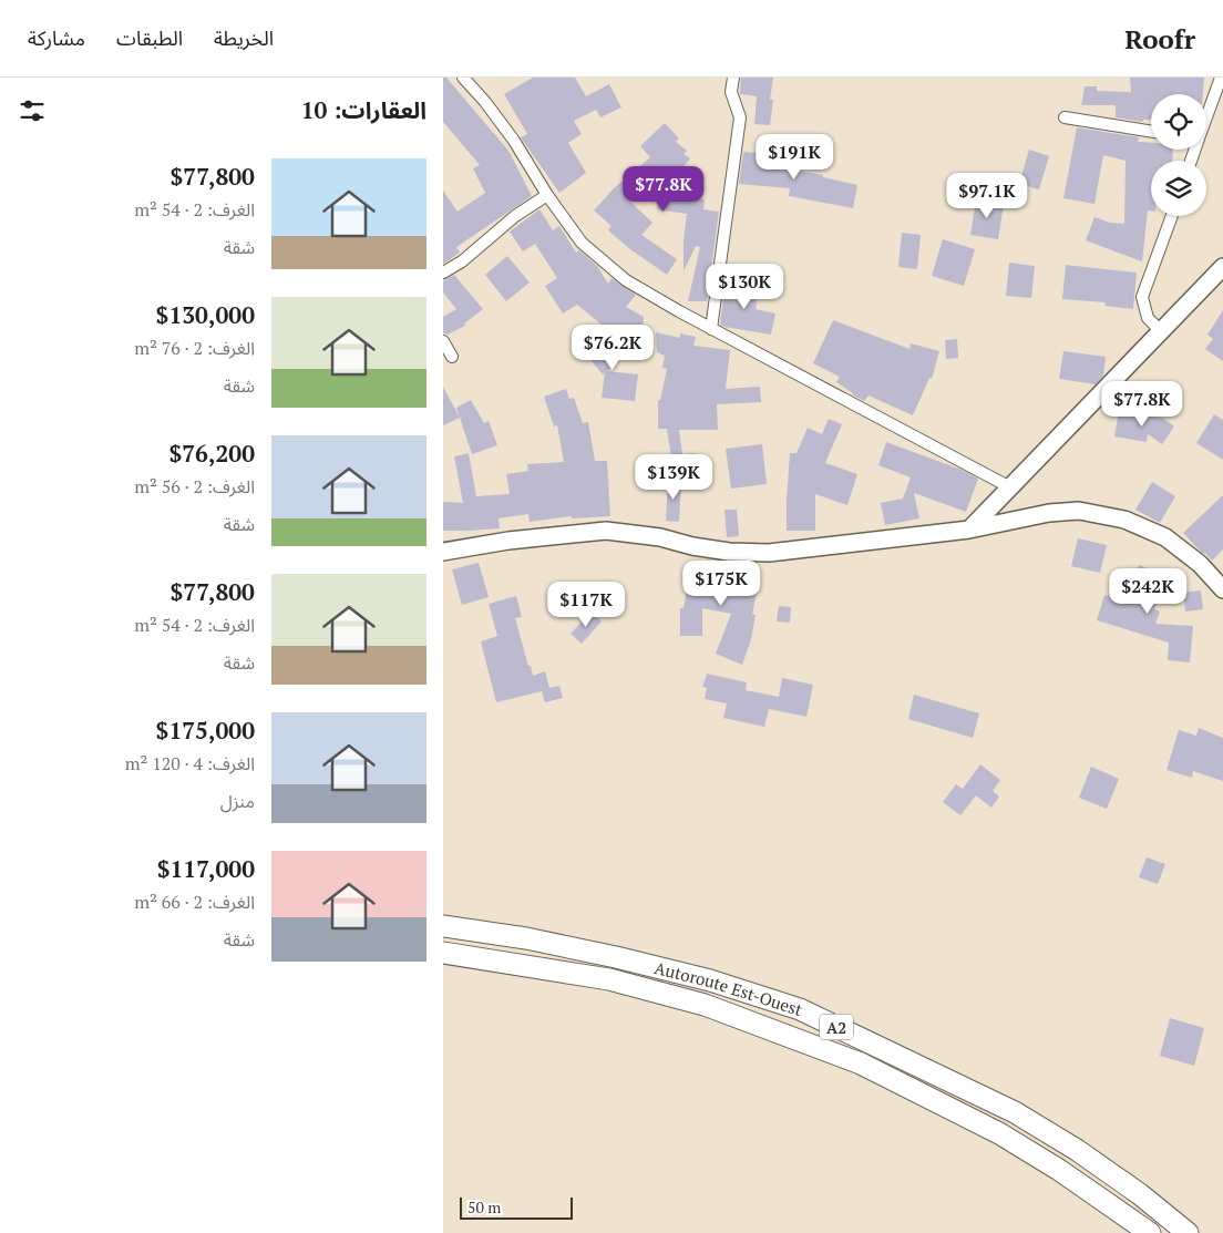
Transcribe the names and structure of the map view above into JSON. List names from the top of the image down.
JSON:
{
  "streets": {
    "highway": ["Autoroute Est-Ouest", "A2"]
  },
  "scale_bar": "50 m",
  "page": {
    "header": "Roofr",
    "nav": ["الخريطة", "الطبقات", "مشاركة"],
    "heading": "العقارات: 10",
    "price": [
      "$191K",
      "$77.8K",
      "$97.1K",
      "$130K",
      "$76.2K",
      "$77.8K",
      "$139K",
      "$175K",
      "$242K",
      "$117K"
    ],
    "list": [
      {
        "name": "$77,800",
        "note": "الغرف: 2 · 54 m² · شقة"
      },
      {
        "name": "$130,000",
        "note": "الغرف: 2 · 76 m² · شقة"
      },
      {
        "name": "$76,200",
        "note": "الغرف: 2 · 56 m² · شقة"
      },
      {
        "name": "$77,800",
        "note": "الغرف: 2 · 54 m² · شقة"
      },
      {
        "name": "$175,000",
        "note": "الغرف: 4 · 120 m² · منزل"
      },
      {
        "name": "$117,000",
        "note": "الغرف: 2 · 66 m² · شقة"
      }
    ],
    "scale": "50 m"
  }
}
